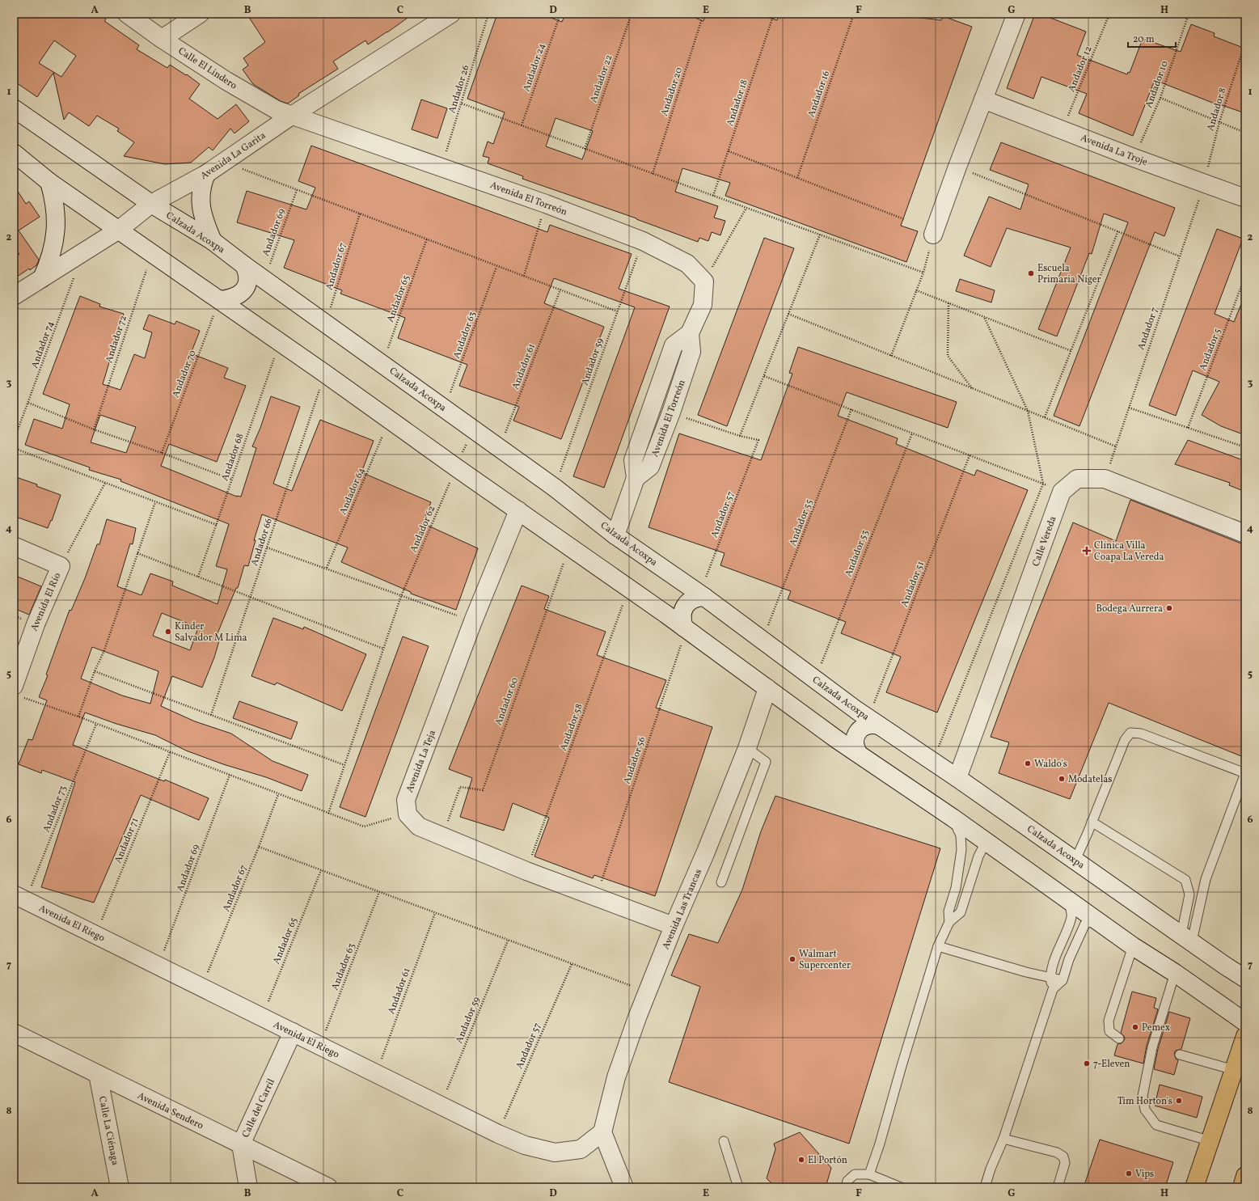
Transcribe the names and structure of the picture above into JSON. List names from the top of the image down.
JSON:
{
  "streets": {
    "street": [
      "Calle El Lindero",
      "Avenida La Troje",
      "Avenida La Garita",
      "Avenida El Torreón",
      "Calzada Acoxpa",
      "Calle Vereda",
      "Avenida El Río",
      "Avenida La Teja",
      "Avenida Las Trancas",
      "Avenida El Riego",
      "Calle del Carril",
      "Avenida Sendero",
      "Calle La Ciénaga"
    ],
    "path": [
      "Andador 24",
      "Andador 12",
      "Andador 22",
      "Andador 10",
      "Andador 26",
      "Andador 20",
      "Andador 16",
      "Andador 18",
      "Andador 8",
      "Andador 69",
      "Andador 67",
      "Andador 65",
      "Andador 7",
      "Andador 63",
      "Andador 72",
      "Andador 74",
      "Andador 5",
      "Andador 59",
      "Andador 61",
      "Andador 70",
      "Andador 68",
      "Andador 64",
      "Andador 57",
      "Andador 55",
      "Andador 62",
      "Andador 66",
      "Andador 53",
      "Andador 51",
      "Andador 60",
      "Andador 58",
      "Andador 56",
      "Andador 73",
      "Andador 71"
    ]
  },
  "crossings": [
    ["Calle El Lindero", "Avenida La Garita"],
    ["Calle El Lindero", "Avenida El Torreón"],
    ["Andador 12", "Avenida La Troje"],
    ["Andador 10", "Avenida La Troje"],
    ["Andador 26", "Avenida El Torreón"],
    ["Andador 8", "Avenida La Troje"],
    ["Andador 8", "Andador 7"],
    ["Avenida La Troje", "Andador 7"],
    ["Avenida La Garita", "Avenida El Torreón"],
    ["Avenida La Garita", "Calzada Acoxpa"],
    ["Avenida El Torreón", "Calzada Acoxpa"],
    ["Avenida El Torreón", "Andador 59"],
    ["Calzada Acoxpa", "Andador 69"],
    ["Calzada Acoxpa", "Andador 67"],
    ["Calzada Acoxpa", "Andador 65"],
    ["Calzada Acoxpa", "Andador 63"],
    ["Calzada Acoxpa", "Andador 59"],
    ["Calzada Acoxpa", "Andador 61"],
    ["Calzada Acoxpa", "Andador 57"],
    ["Calzada Acoxpa", "Andador 55"],
    ["Calzada Acoxpa", "Andador 62"],
    ["Calzada Acoxpa", "Calle Vereda"],
    ["Calzada Acoxpa", "Andador 53"],
    ["Calzada Acoxpa", "Andador 51"],
    ["Andador 69", "Avenida El Riego"],
    ["Andador 67", "Avenida El Riego"],
    ["Andador 65", "Avenida El Riego"],
    ["Andador 7", "Calle Vereda"],
    ["Andador 63", "Avenida El Riego"],
    ["Andador 59", "Avenida El Riego"],
    ["Andador 61", "Avenida El Riego"],
    ["Andador 57", "Avenida El Riego"],
    ["Andador 73", "Avenida El Riego"],
    ["Andador 71", "Avenida El Riego"],
    ["Avenida Las Trancas", "Avenida El Riego"],
    ["Avenida El Riego", "Calle del Carril"],
    ["Calle del Carril", "Avenida Sendero"],
    ["Avenida Sendero", "Calle La Ciénaga"]
  ],
  "places": {
    "other": [
      "Escuela Primaria Níger",
      "Bodega Aurrera",
      "Kinder Salvador M Lima",
      "Waldo's",
      "Modatelas",
      "Walmart Supercenter",
      "Pemex",
      "7-Eleven",
      "Tim Horton's",
      "El Portón",
      "Vips"
    ],
    "health": ["Clínica Villa Coapa La Vereda"]
  },
  "scale_bar": "20 m",
  "grid": {
    "columns": [
      "A",
      "B",
      "C",
      "D",
      "E",
      "F",
      "G",
      "H"
    ],
    "rows": [
      "1",
      "2",
      "3",
      "4",
      "5",
      "6",
      "7",
      "8"
    ]
  }
}
